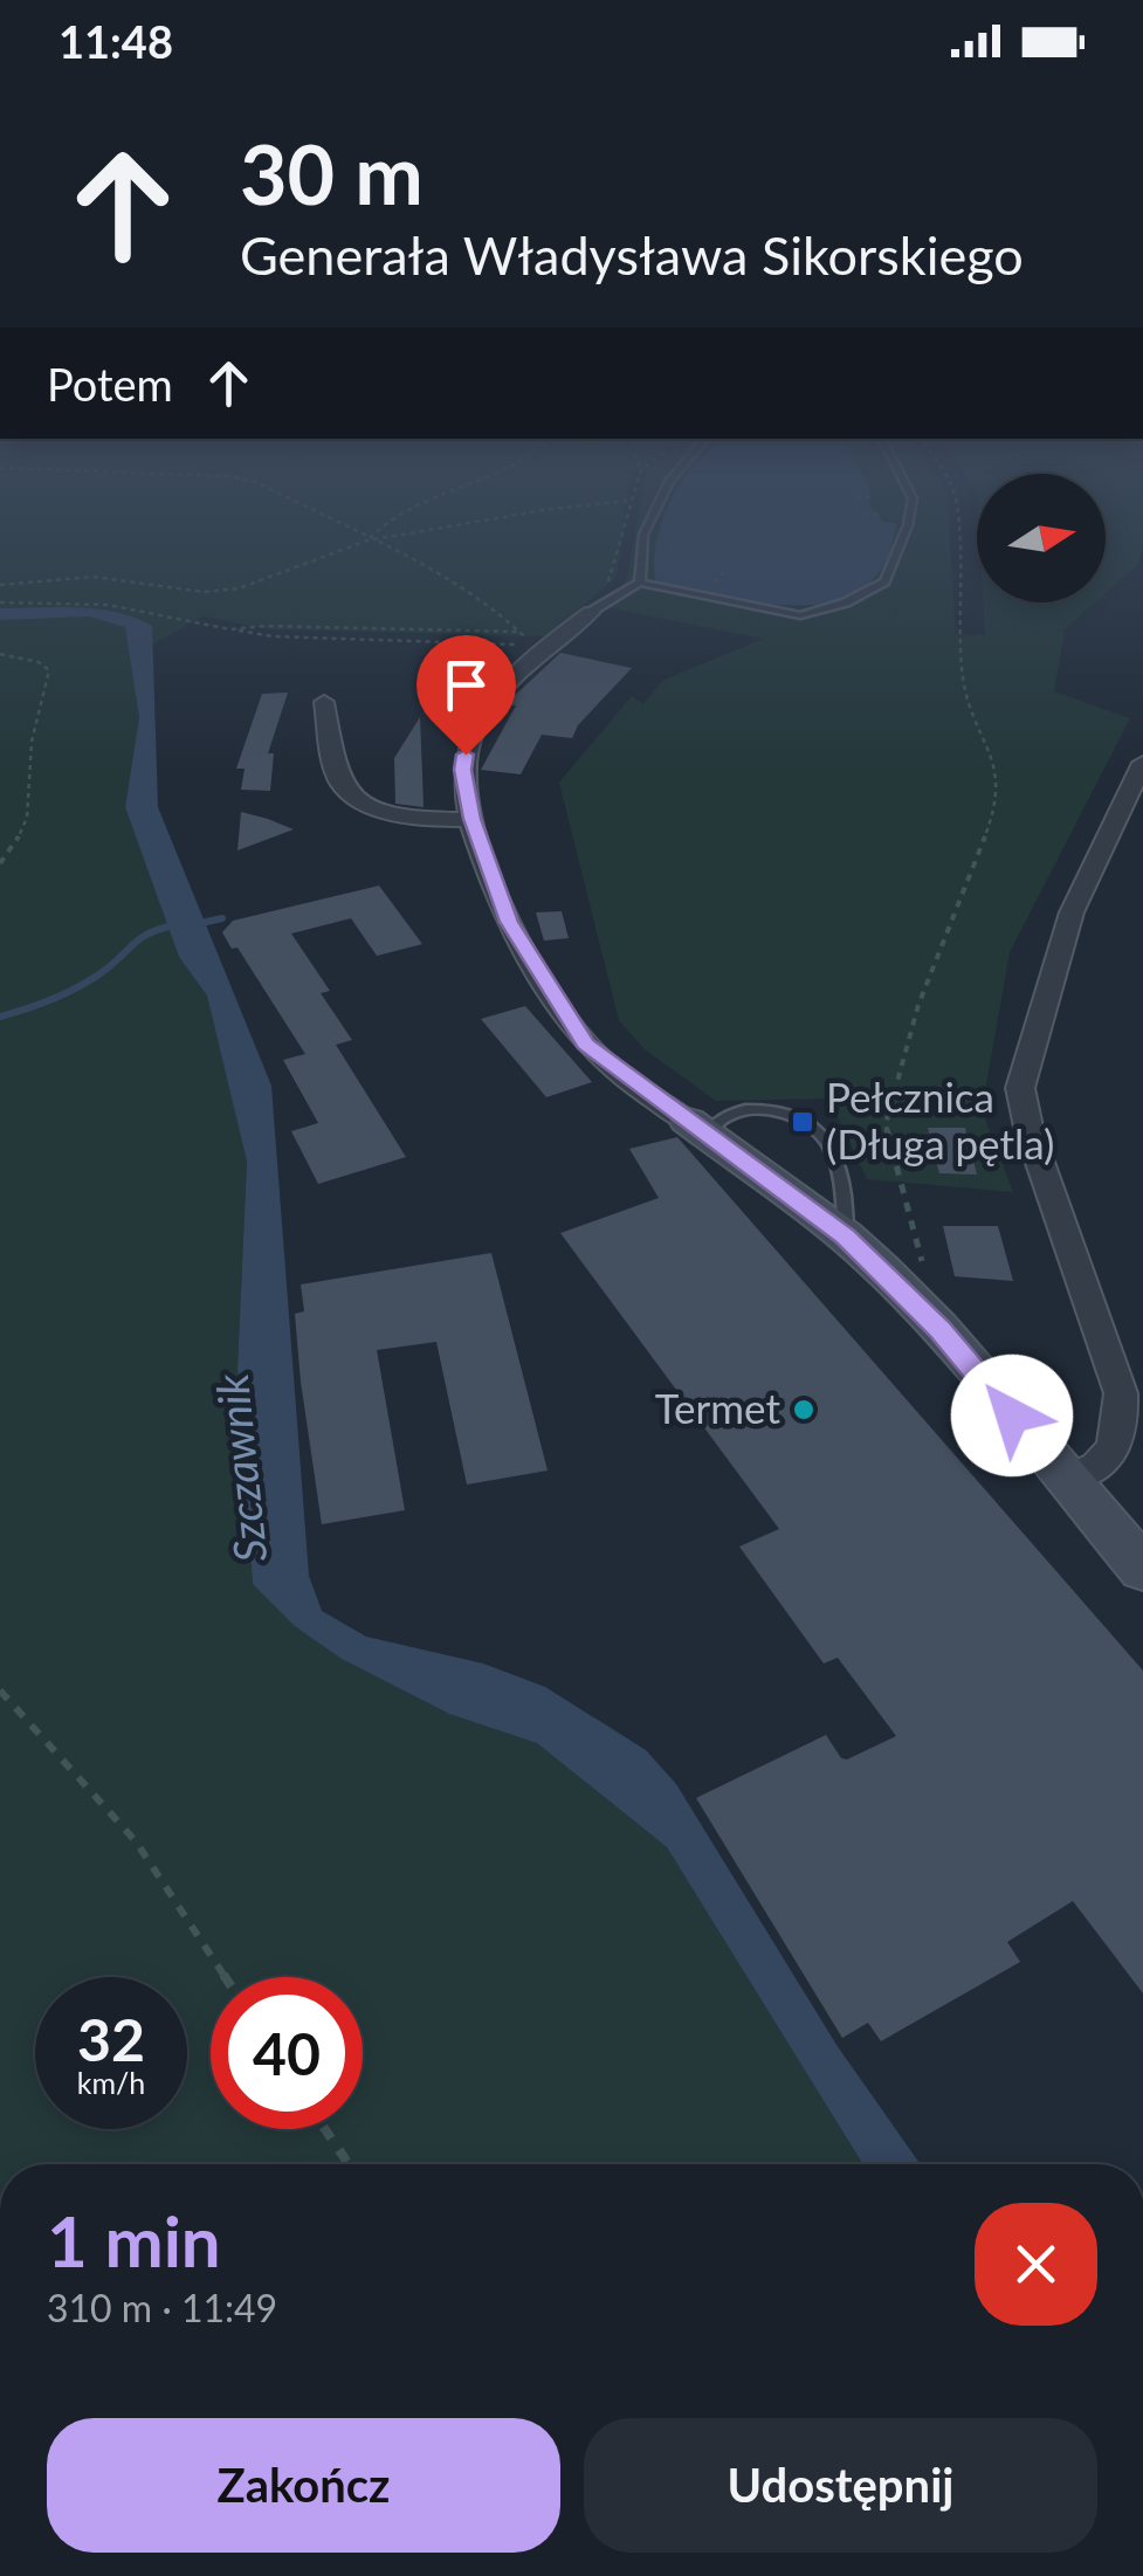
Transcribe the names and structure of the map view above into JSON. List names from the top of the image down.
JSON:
{
  "water": ["Szczawnik"],
  "places": {
    "transit": ["Pełcznica (Długa pętla)"],
    "other": ["Termet"]
  },
  "north": "right",
  "page": {
    "status": "11:48",
    "turn": ["30 m", "Generała Władysława Sikorskiego"],
    "then": "Potem",
    "speed": "32 km/h",
    "limit": "40",
    "heading": ["1 min", "310 m · 11:49"],
    "buttons": ["Zakończ", "Udostępnij"]
  }
}
